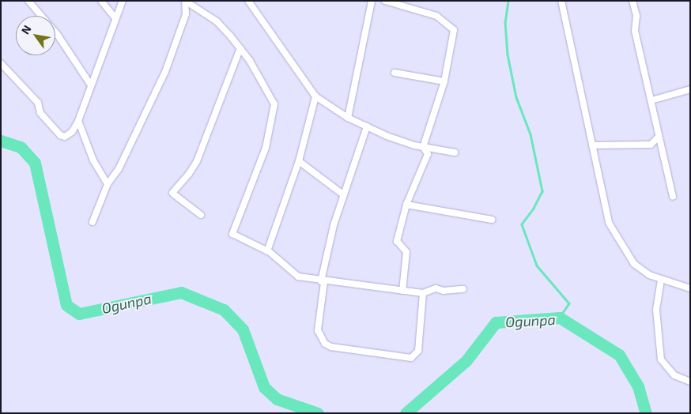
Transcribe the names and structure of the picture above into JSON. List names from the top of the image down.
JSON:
{
  "water": ["Ogunpa"],
  "north": "top left"
}
